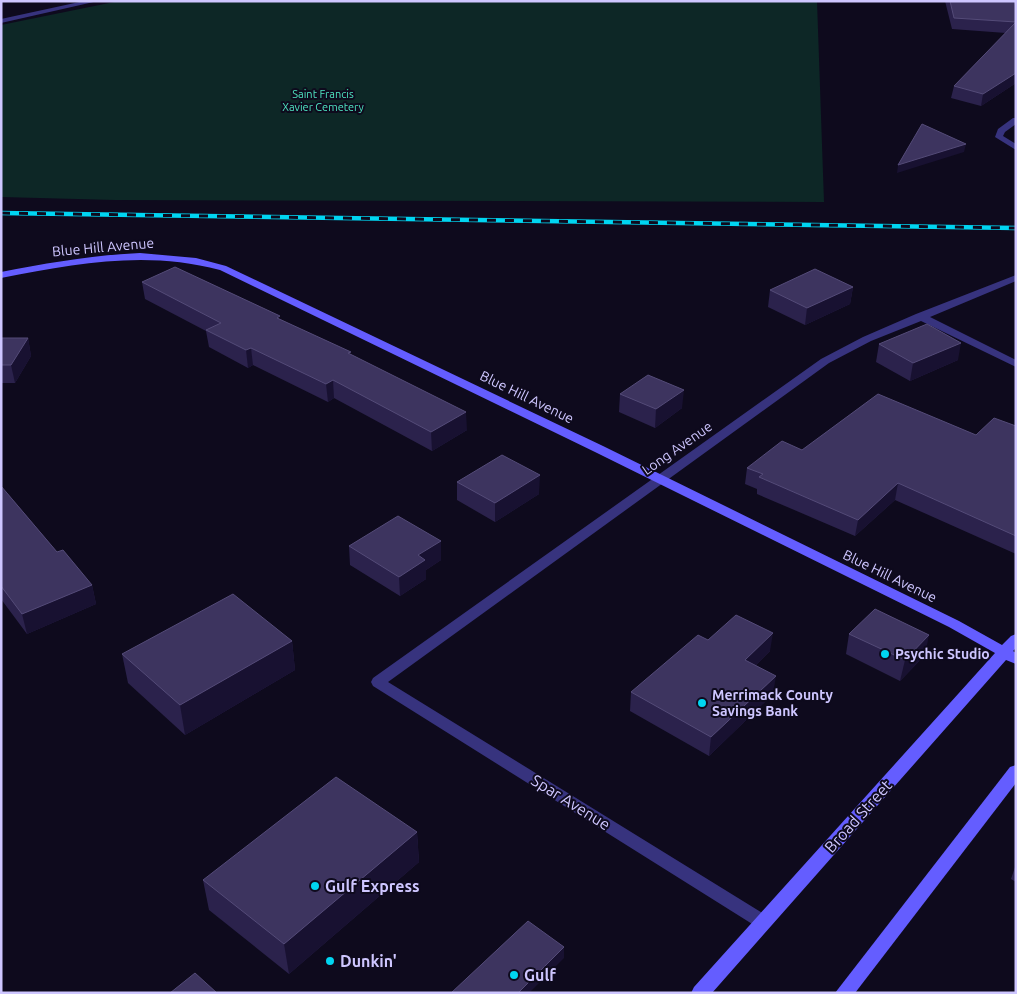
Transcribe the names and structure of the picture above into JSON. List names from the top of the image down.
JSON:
{
  "streets": {
    "street": [
      "Blue Hill Avenue",
      "Long Avenue",
      "Spar Avenue",
      "Broad Street"
    ]
  },
  "crossings": [
    ["Blue Hill Avenue", "Long Avenue"],
    ["Blue Hill Avenue", "Broad Street"],
    ["Long Avenue", "Spar Avenue"],
    ["Spar Avenue", "Broad Street"]
  ],
  "parks": ["Saint Francis Xavier Cemetery"],
  "places": [
    "Psychic Studio",
    "Merrimack County Savings Bank",
    "Gulf Express",
    "Dunkin'",
    "Gulf"
  ]
}
